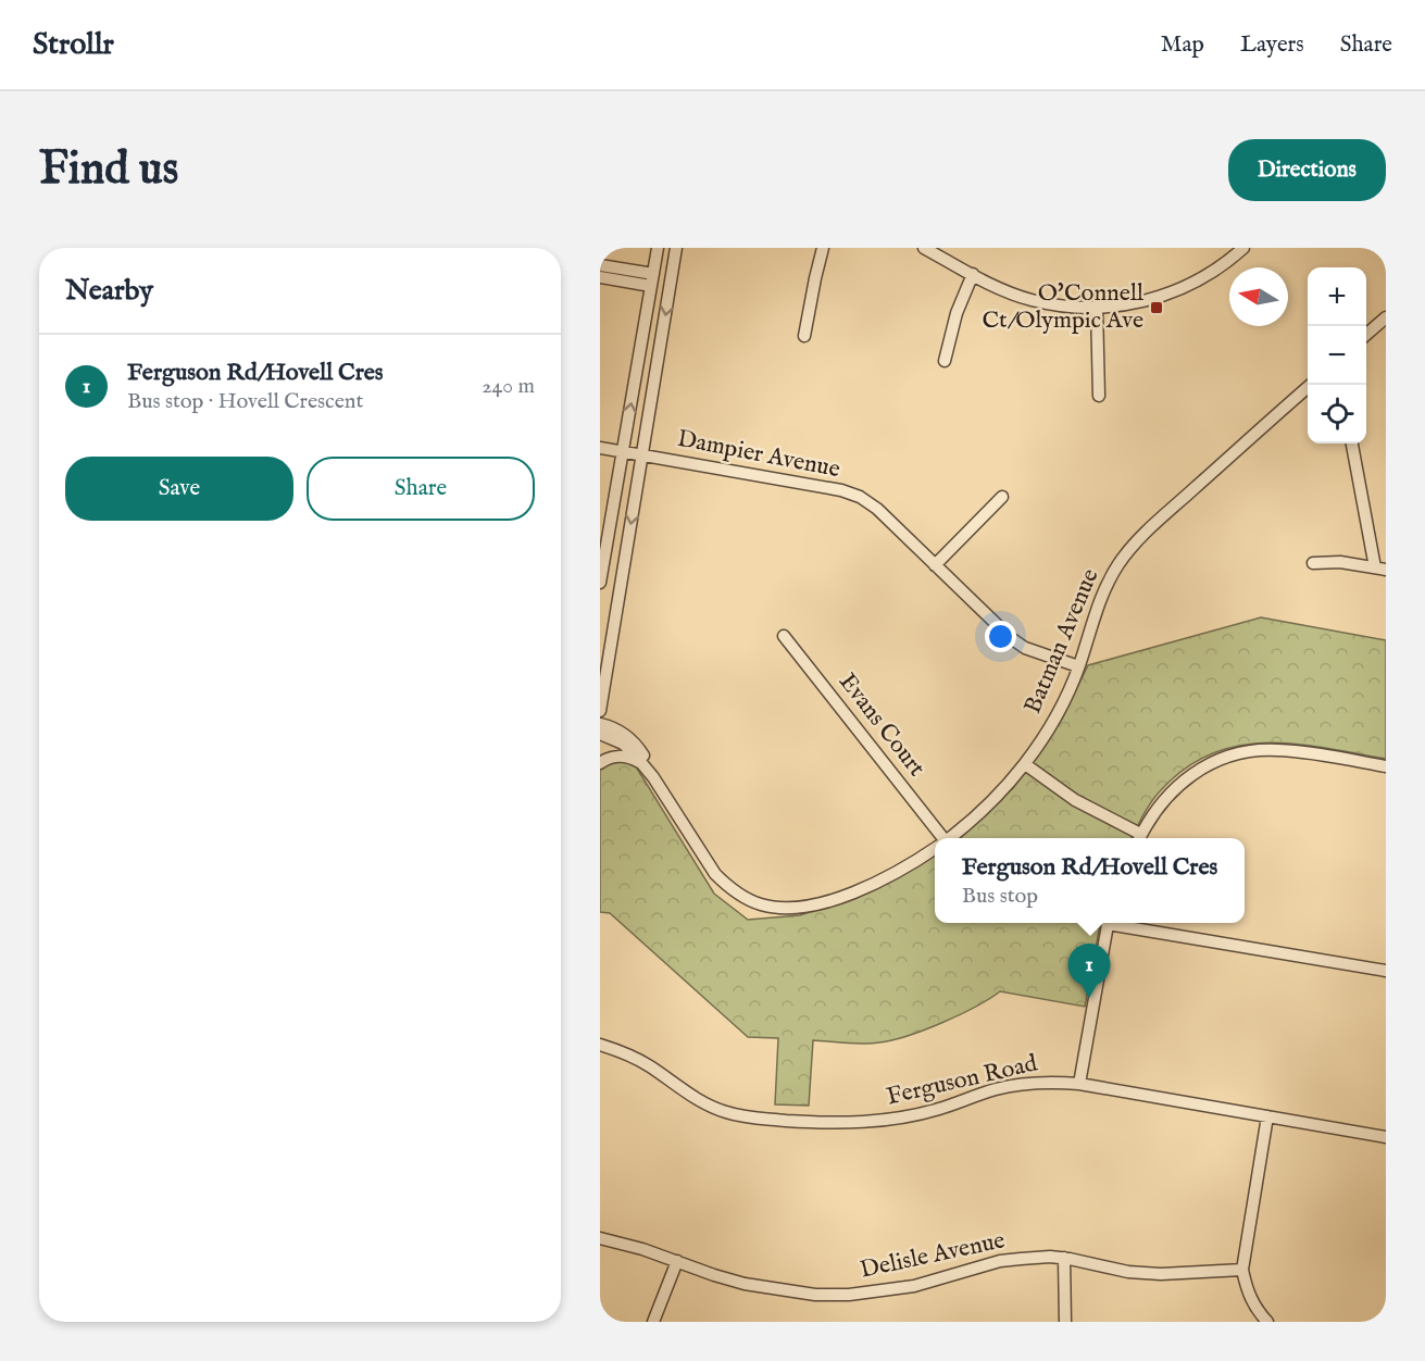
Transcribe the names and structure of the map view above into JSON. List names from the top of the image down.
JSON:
{
  "streets": {
    "street": [
      "Dampier Avenue",
      "Batman Avenue",
      "Evans Court",
      "Ferguson Road",
      "Delisle Avenue"
    ]
  },
  "crossings": [
    ["Dampier Avenue", "Batman Avenue"]
  ],
  "places": {
    "transit": ["O'Connell Ct/Olympic Ave"]
  },
  "north": "left",
  "page": {
    "header": "Strollr",
    "nav": ["Map", "Layers", "Share"],
    "buttons": [
      "Directions",
      ["Save", "Share"]
    ],
    "title": "Find us",
    "heading": "Nearby",
    "map_buttons": ["+", "−"],
    "list": [
      {
        "mark": "1",
        "name": "Ferguson Rd/Hovell Cres",
        "note": "Bus stop · Hovell Crescent",
        "value": "240 m"
      }
    ],
    "popup": ["Ferguson Rd/Hovell Cres", "Bus stop"],
    "pins": "1"
  }
}
